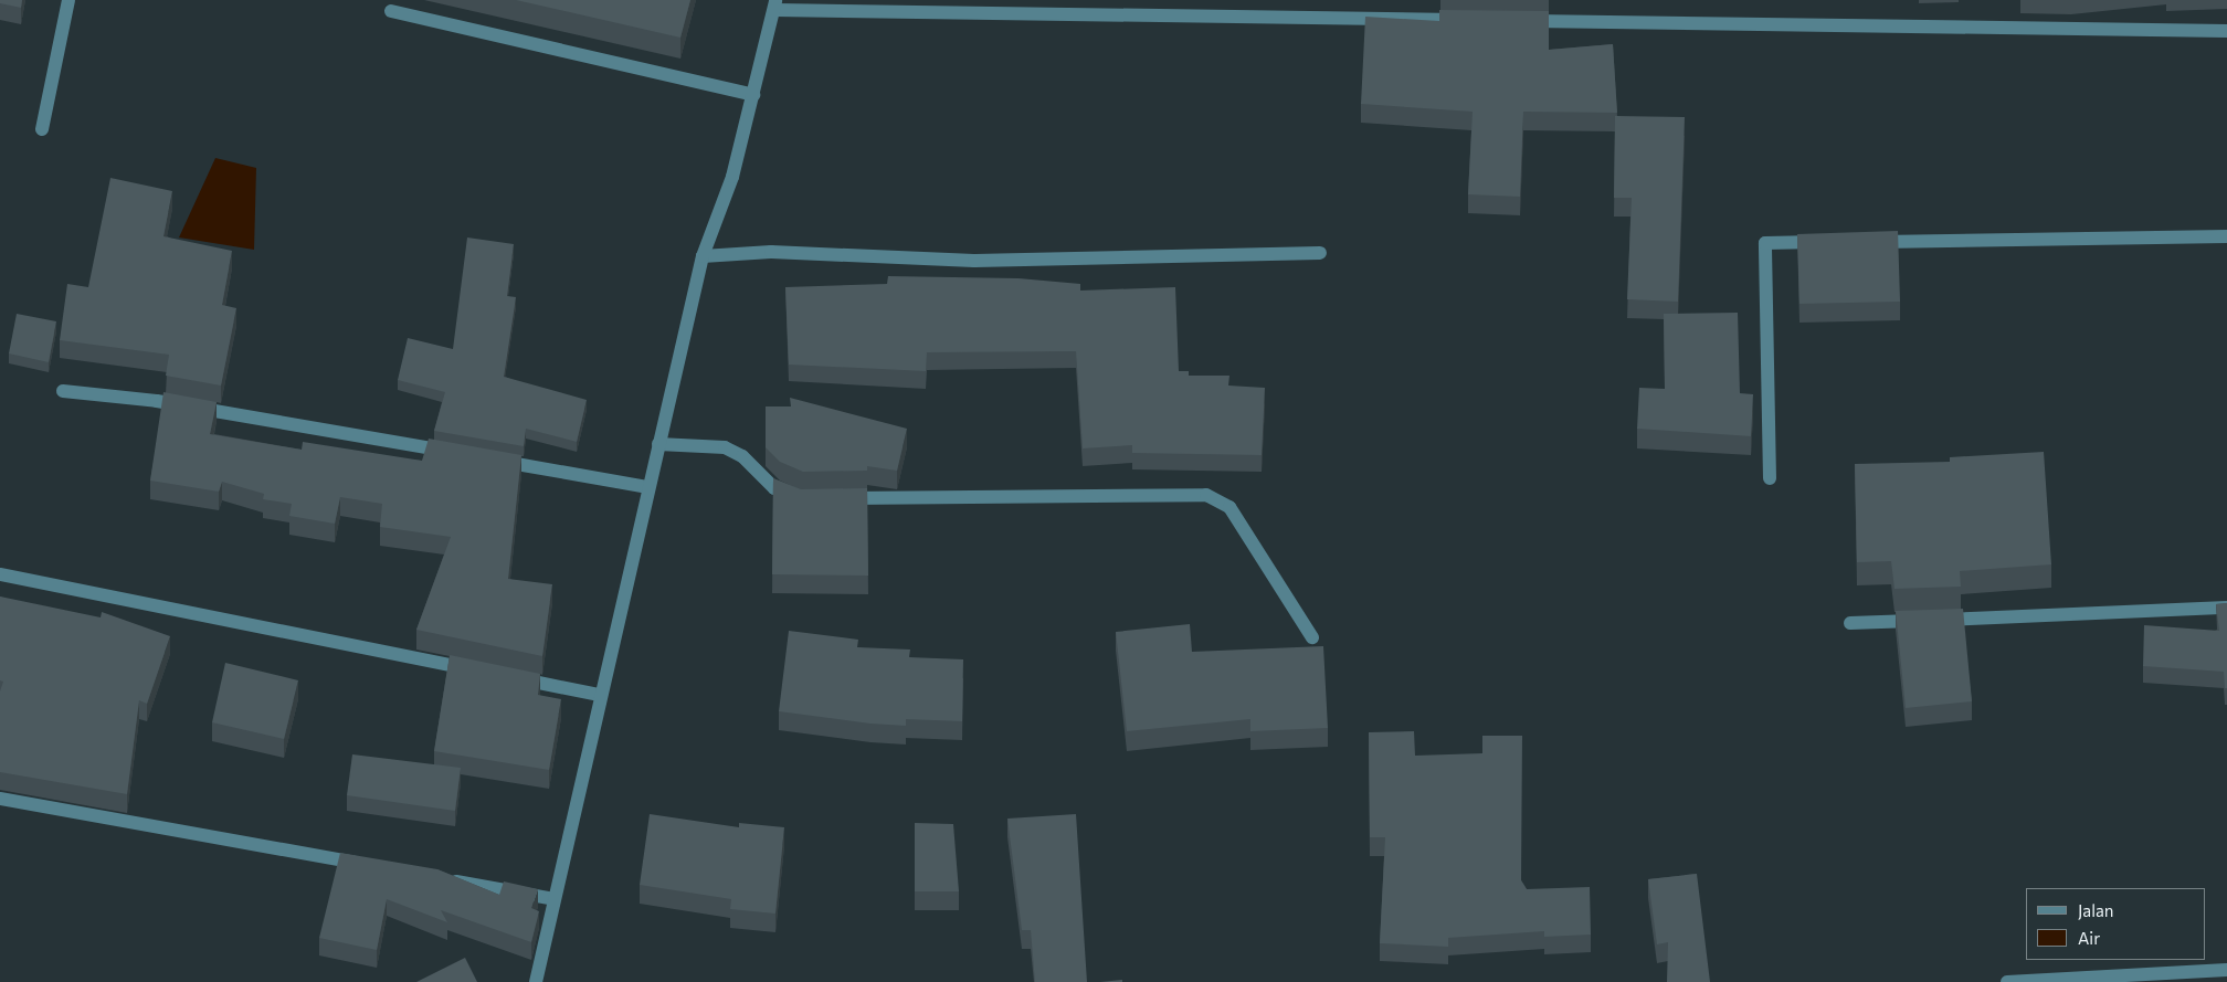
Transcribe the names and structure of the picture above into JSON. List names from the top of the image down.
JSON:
{
  "legend": ["Jalan", "Air"]
}
